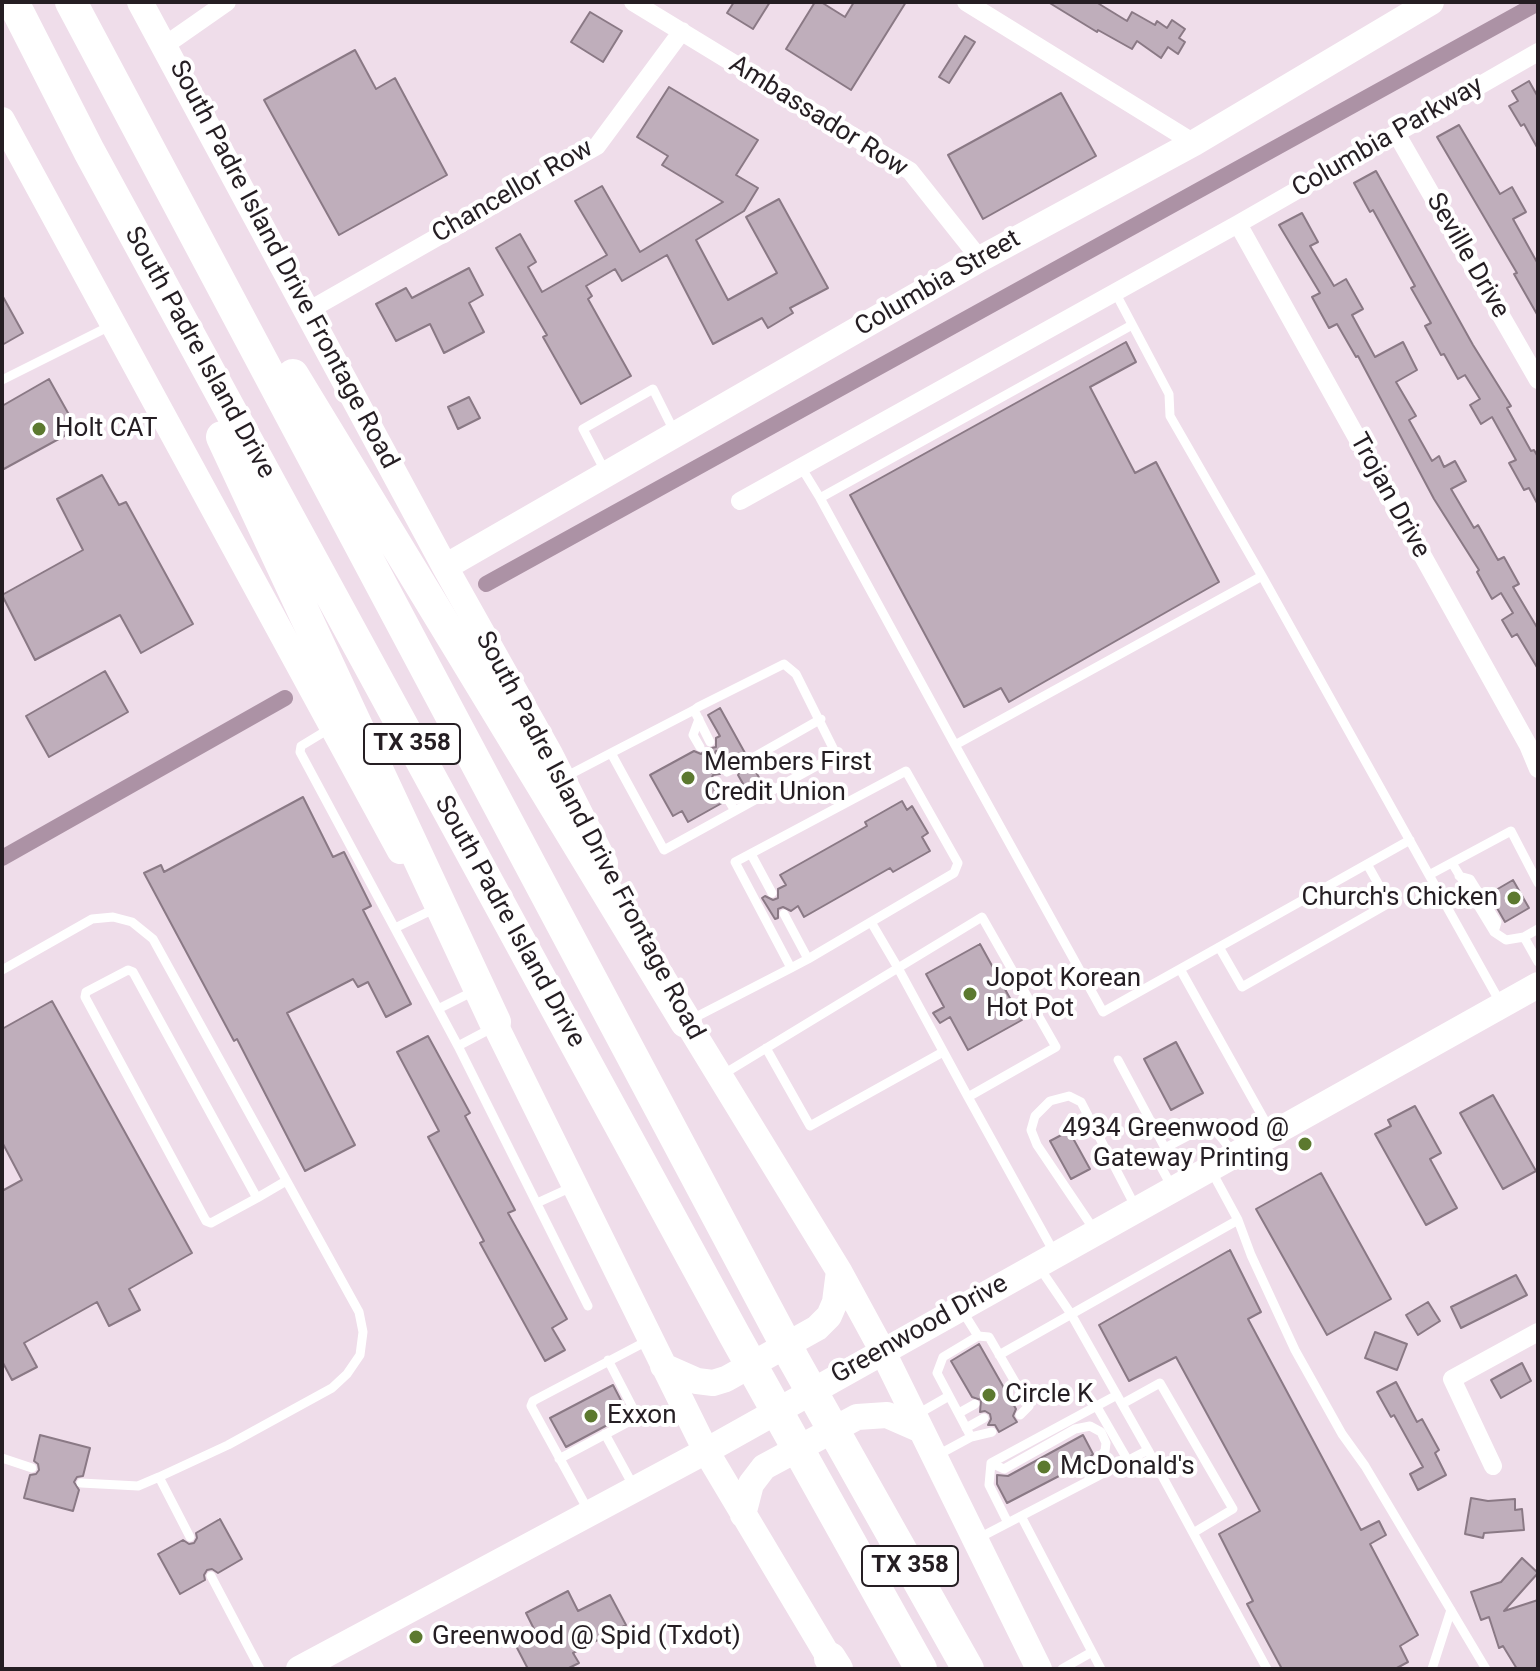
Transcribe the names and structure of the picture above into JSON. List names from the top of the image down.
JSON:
{
  "streets": {
    "highway": ["South Padre Island Drive", "TX 358"],
    "main road": ["South Padre Island Drive Frontage Road", "Columbia Street", "Greenwood Drive"],
    "street": [
      "Ambassador Row",
      "Columbia Parkway",
      "Chancellor Row",
      "Seville Drive",
      "Trojan Drive"
    ]
  },
  "crossings": [
    ["Ambassador Row", "Chancellor Row"],
    ["Ambassador Row", "Columbia Street"],
    ["Columbia Parkway", "Seville Drive"],
    ["Columbia Parkway", "Trojan Drive"],
    ["Chancellor Row", "South Padre Island Drive Frontage Road"],
    ["South Padre Island Drive Frontage Road", "Columbia Street"],
    ["South Padre Island Drive Frontage Road", "Greenwood Drive"]
  ],
  "places": [
    "Holt CAT",
    "Members First Credit Union",
    "Church's Chicken",
    "Jopot Korean Hot Pot",
    "4934 Greenwood @ Gateway Printing",
    "Circle K",
    "Exxon",
    "McDonald's",
    "Greenwood @ Spid (Txdot)"
  ]
}
